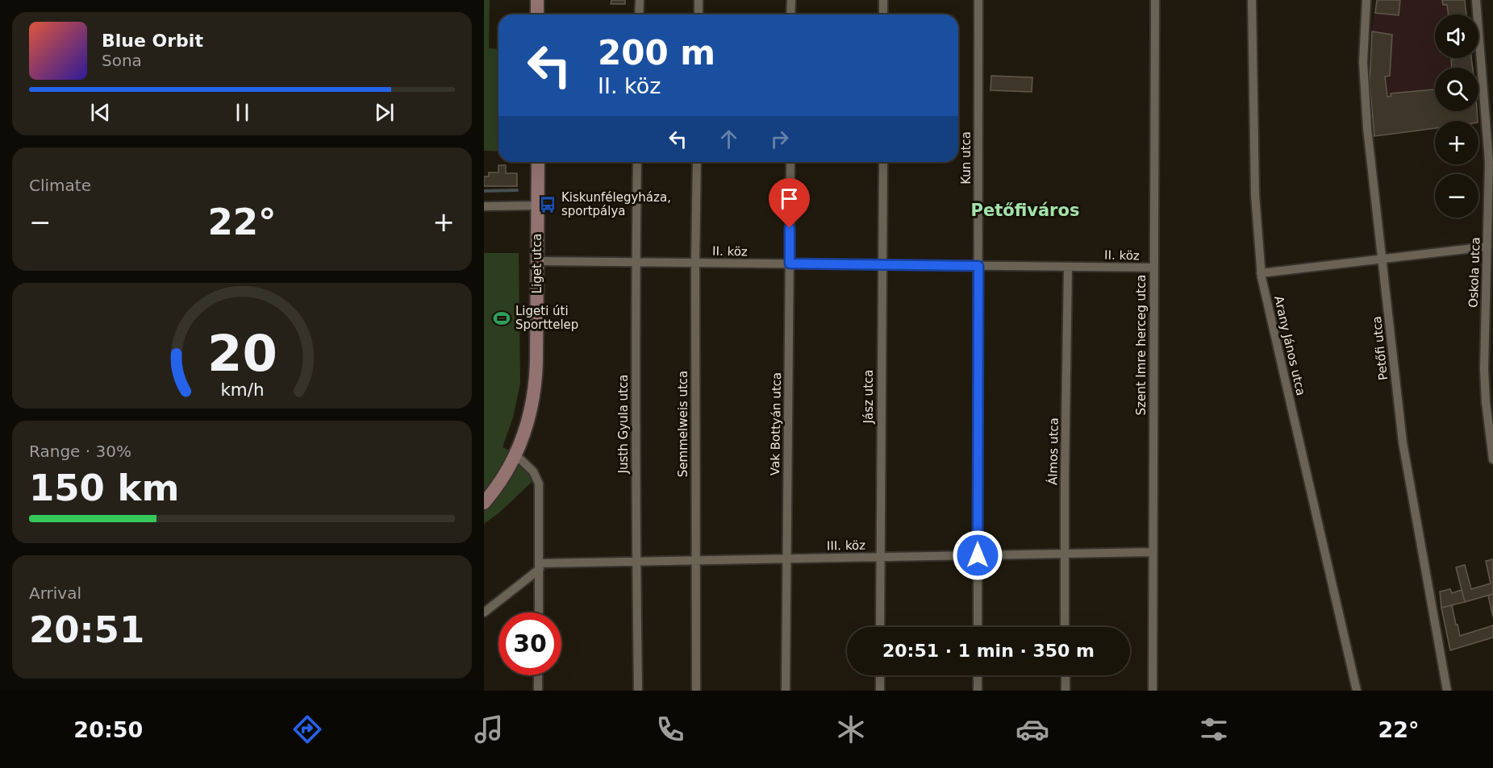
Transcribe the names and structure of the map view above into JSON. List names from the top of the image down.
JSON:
{
  "streets": {
    "main road": ["Liget utca"],
    "street": [
      "Kun utca",
      "II. köz",
      "Oskola utca",
      "Szent Imre herceg utca",
      "Arany János utca",
      "Petőfi utca",
      "Jász utca",
      "Justh Gyula utca",
      "Semmelweis utca",
      "Vak Bottyán utca",
      "Álmos utca",
      "III. köz"
    ]
  },
  "crossings": [
    ["Kun utca", "II. köz"],
    ["Kun utca", "III. köz"],
    ["II. köz", "Liget utca"],
    ["II. köz", "Szent Imre herceg utca"],
    ["II. köz", "Jász utca"],
    ["II. köz", "Justh Gyula utca"],
    ["II. köz", "Semmelweis utca"],
    ["II. köz", "Vak Bottyán utca"],
    ["II. köz", "Álmos utca"],
    ["Szent Imre herceg utca", "III. köz"],
    ["Jász utca", "III. köz"],
    ["Justh Gyula utca", "III. köz"],
    ["Semmelweis utca", "III. köz"],
    ["Vak Bottyán utca", "III. köz"],
    ["Álmos utca", "III. köz"]
  ],
  "districts": ["Petőfiváros"],
  "places": {
    "bus stop": ["Kiskunfélegyháza, sportpálya"],
    "sports": ["Ligeti úti Sporttelep"]
  },
  "page": {
    "map_buttons": ["+", "−"],
    "turn": ["200 m", "II. köz"],
    "song": ["Blue Orbit", "Sona"],
    "tile": [
      "Climate",
      ["Range · 30%", "150 km"],
      ["Arrival", "20:51"]
    ],
    "heat": ["−", "22°", "+"],
    "limit": "30",
    "trip": "20:51 · 1 min · 350 m",
    "tabs": ["20:50", "22°"],
    "gauge": ["20", "km/h"]
  }
}
